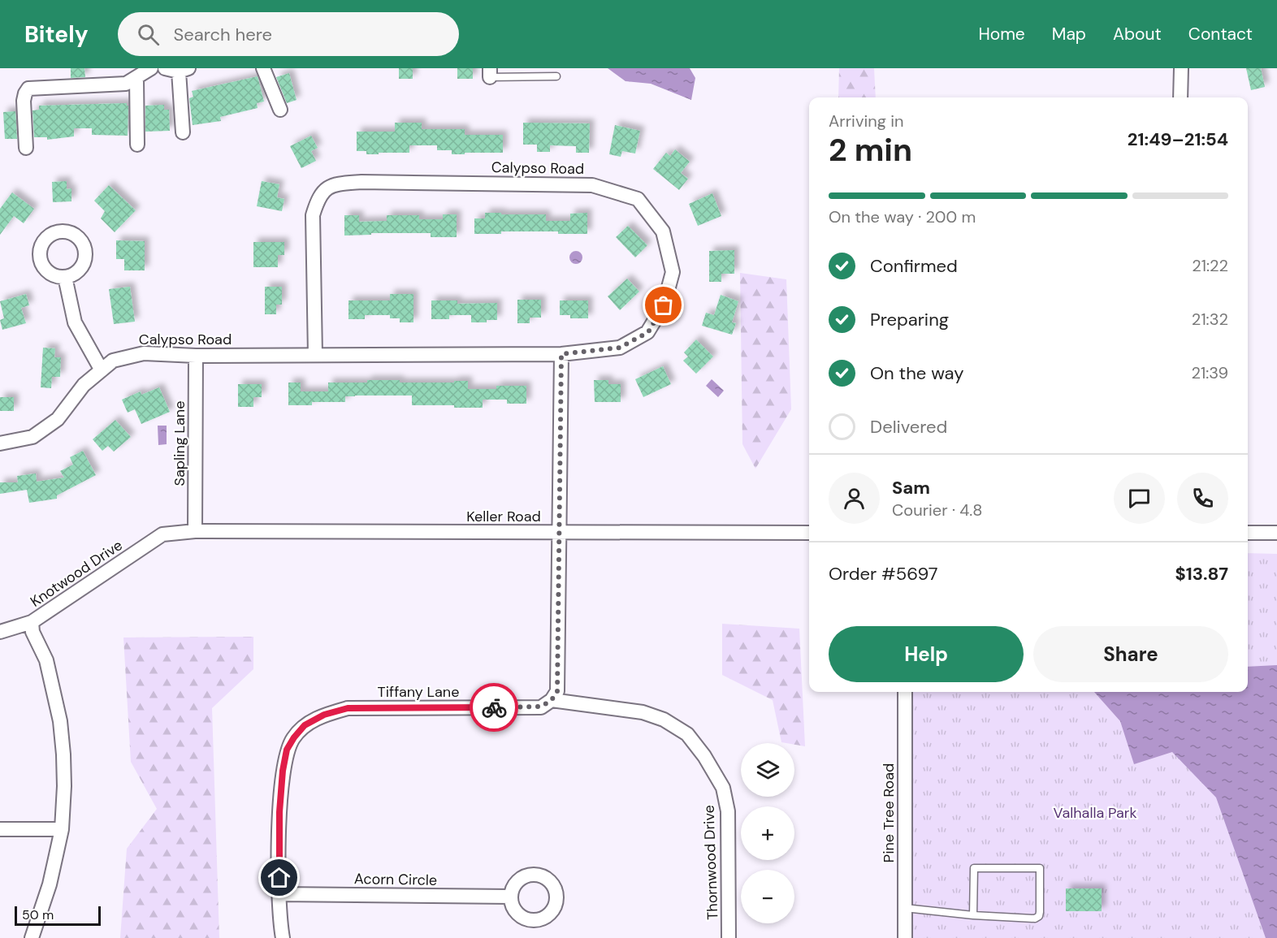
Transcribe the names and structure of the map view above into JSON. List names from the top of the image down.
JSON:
{
  "streets": {
    "street": [
      "Calypso Road",
      "Sapling Lane",
      "Keller Road",
      "Knotwood Drive",
      "Tiffany Lane",
      "Pine Tree Road",
      "Thornwood Drive",
      "Acorn Circle"
    ]
  },
  "crossings": [
    ["Calypso Road", "Sapling Lane"],
    ["Sapling Lane", "Keller Road"],
    ["Sapling Lane", "Knotwood Drive"],
    ["Keller Road", "Knotwood Drive"],
    ["Tiffany Lane", "Thornwood Drive"],
    ["Tiffany Lane", "Acorn Circle"]
  ],
  "parks": ["Valhalla Park"],
  "scale_bar": "50 m",
  "page": {
    "header": "Bitely",
    "search": "Search here",
    "nav": [
      "Home",
      "Map",
      "About",
      "Contact"
    ],
    "heading": ["2 min", "Arriving in", "21:49–21:54"],
    "panel": [
      "Sam",
      "Courier · 4.8",
      "Order #5697",
      "$13.87"
    ],
    "bar": "On the way · 200 m",
    "list": [
      ["Confirmed", "21:22"],
      ["Preparing", "21:32"],
      ["On the way", "21:39"],
      "Delivered"
    ],
    "buttons": ["Help", "Share"],
    "map_buttons": ["+", "−"],
    "scale": "50 m"
  }
}
